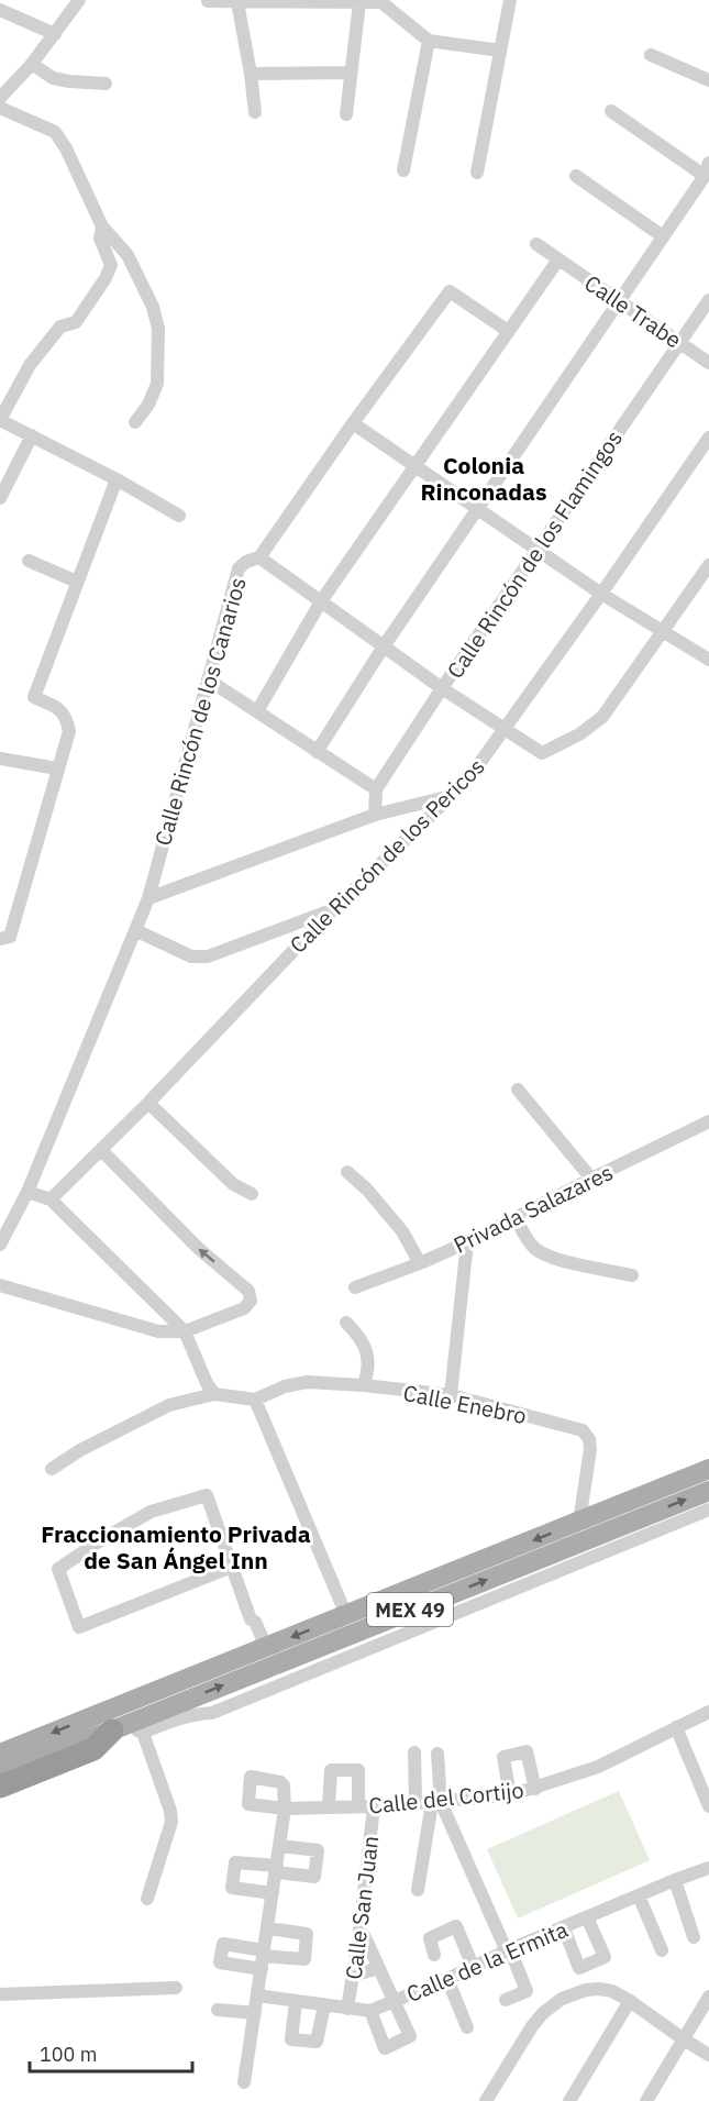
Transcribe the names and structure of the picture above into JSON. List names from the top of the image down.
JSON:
{
  "streets": {
    "main road": ["MEX 49"],
    "street": [
      "Calle Trabe",
      "Calle Rincón de los Flamingos",
      "Calle Rincón de los Canarios",
      "Calle Rincón de los Pericos",
      "Privada Salazares",
      "Calle Enebro",
      "Calle del Cortijo",
      "Calle San Juan",
      "Calle de la Ermita"
    ]
  },
  "crossings": [
    ["Calle Trabe", "Calle Rincón de los Flamingos"],
    ["Calle Enebro", "MEX 49"],
    ["Calle del Cortijo", "Calle San Juan"],
    ["Calle San Juan", "Calle de la Ermita"]
  ],
  "districts": ["Colonia Rinconadas", "Fraccionamiento Privada de San Ángel Inn"],
  "scale_bar": "100 m"
}
